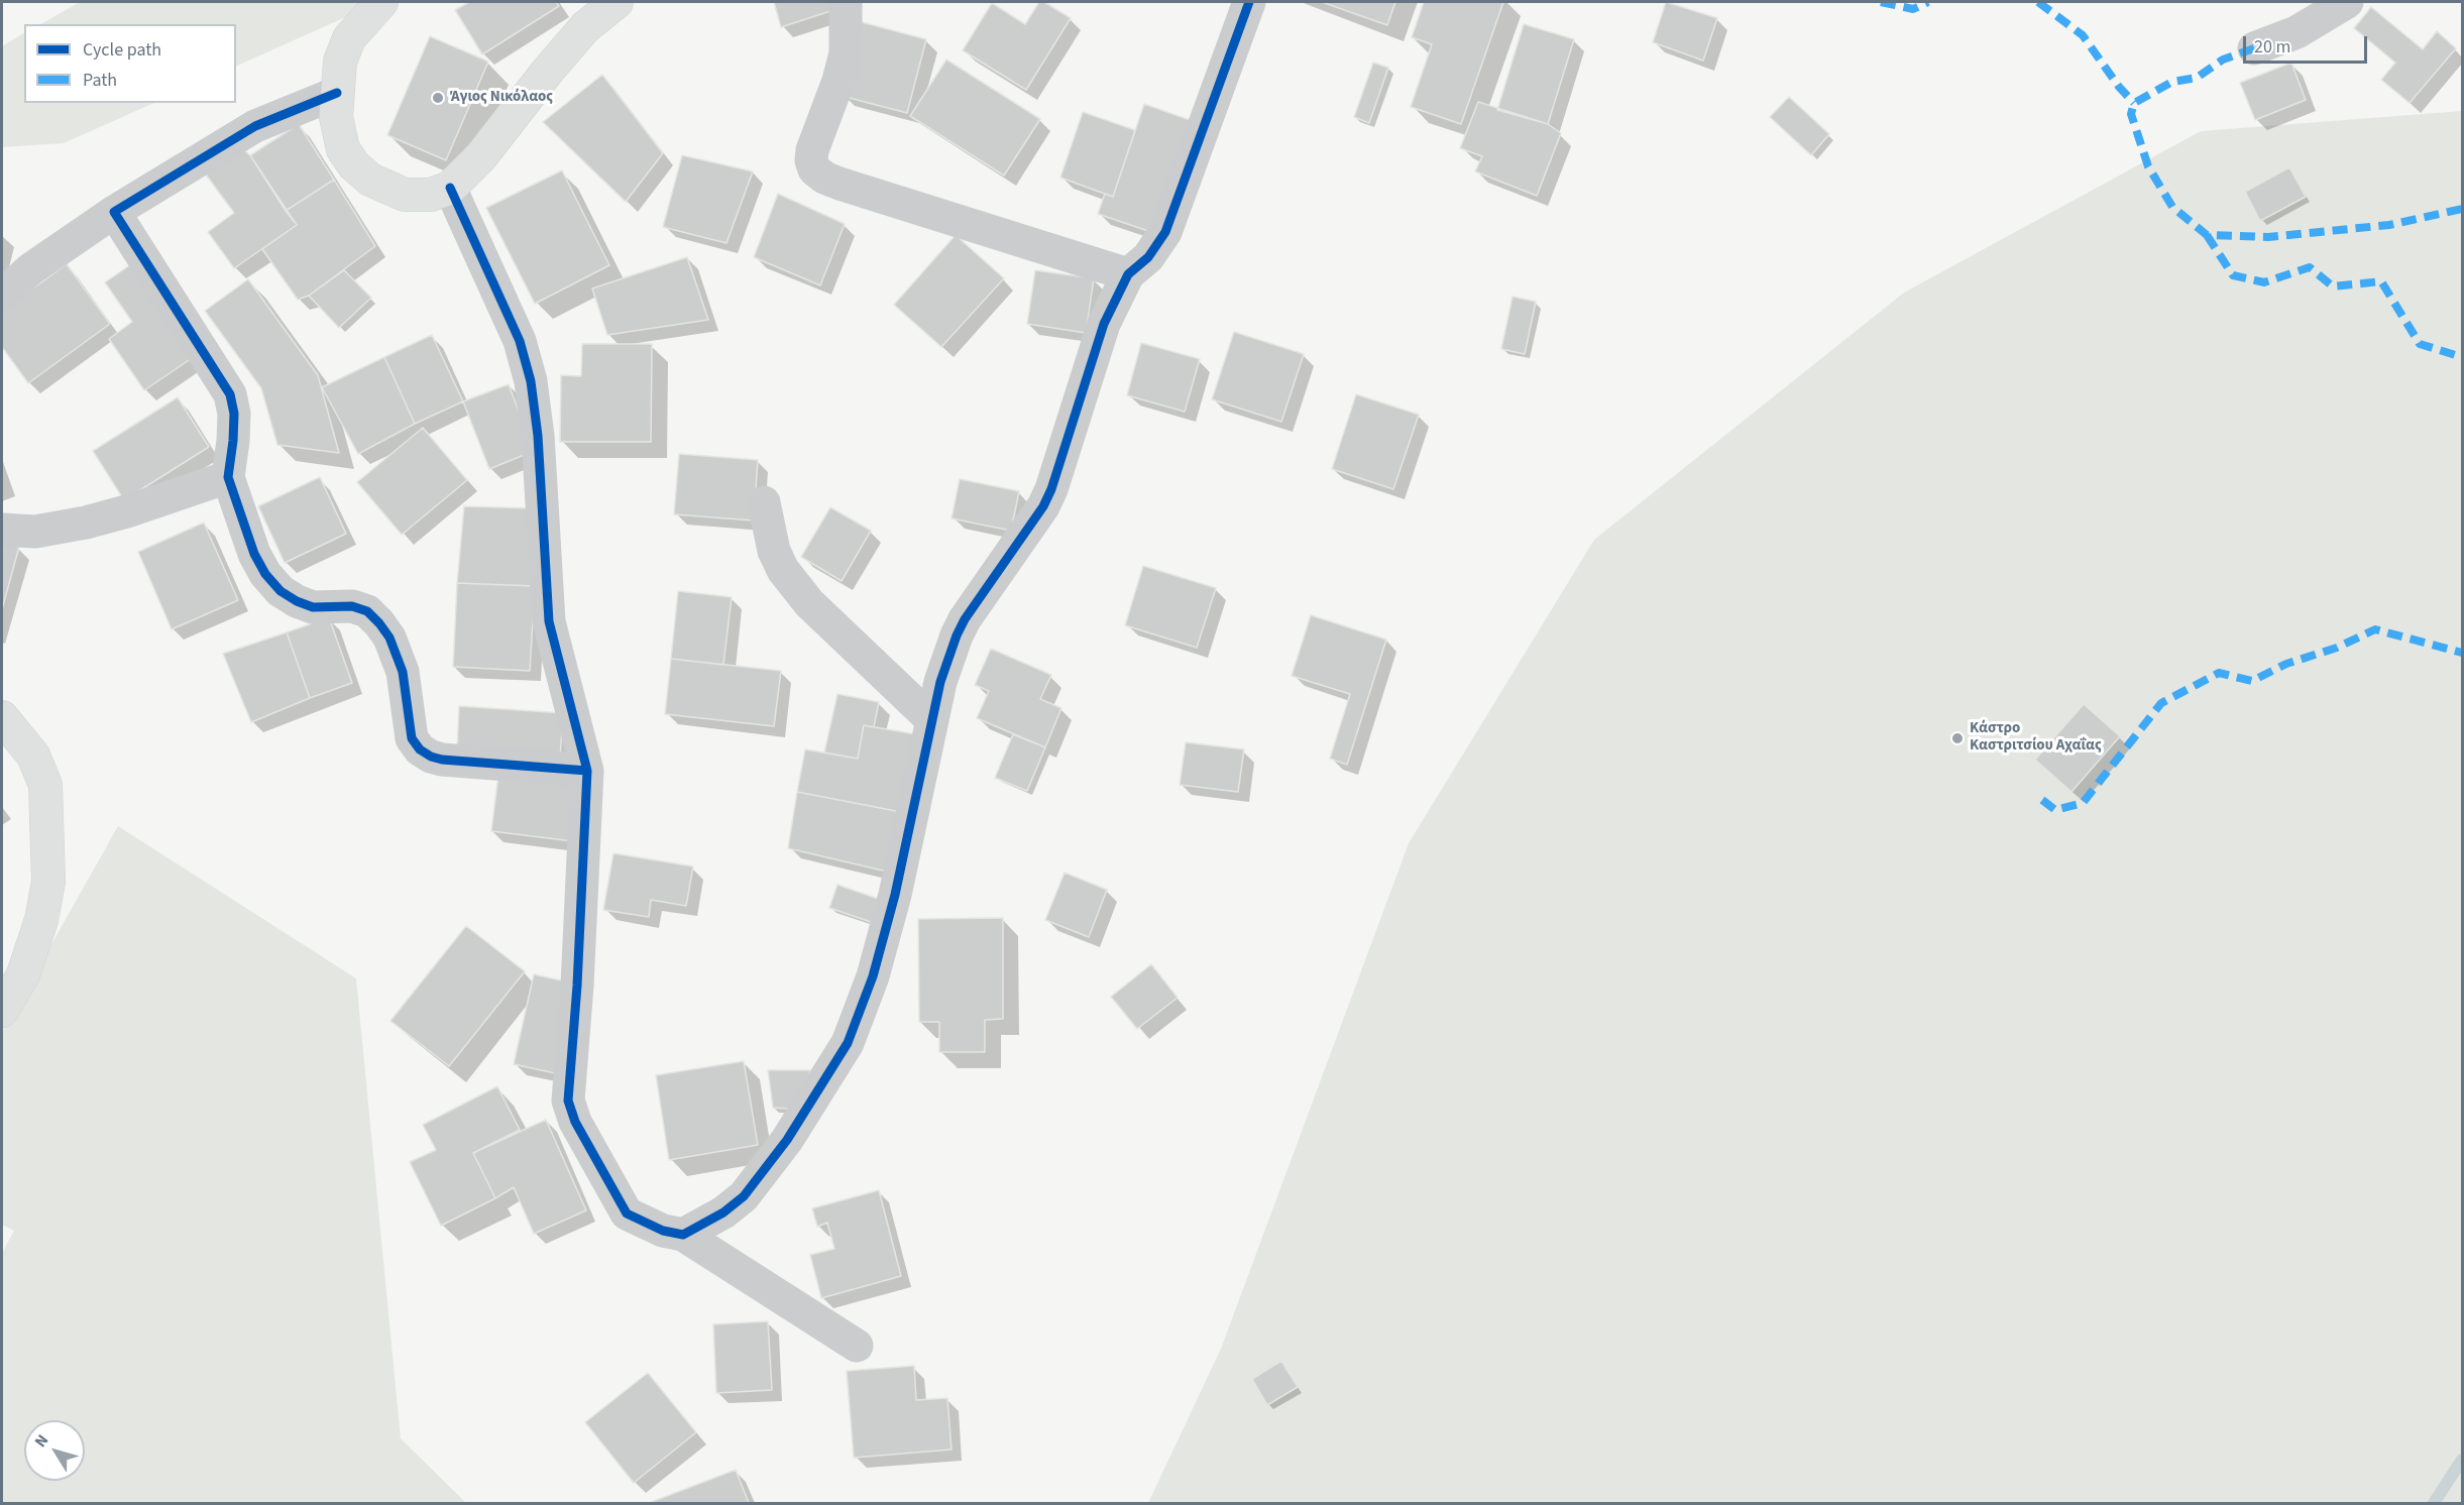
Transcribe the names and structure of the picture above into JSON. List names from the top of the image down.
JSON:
{
  "places": ["Άγιος Νικόλαος", "Κάστρο Καστριτσίου Αχαΐας"],
  "legend": ["Cycle path", "Path"],
  "scale_bar": "20 m",
  "north": "top left"
}
